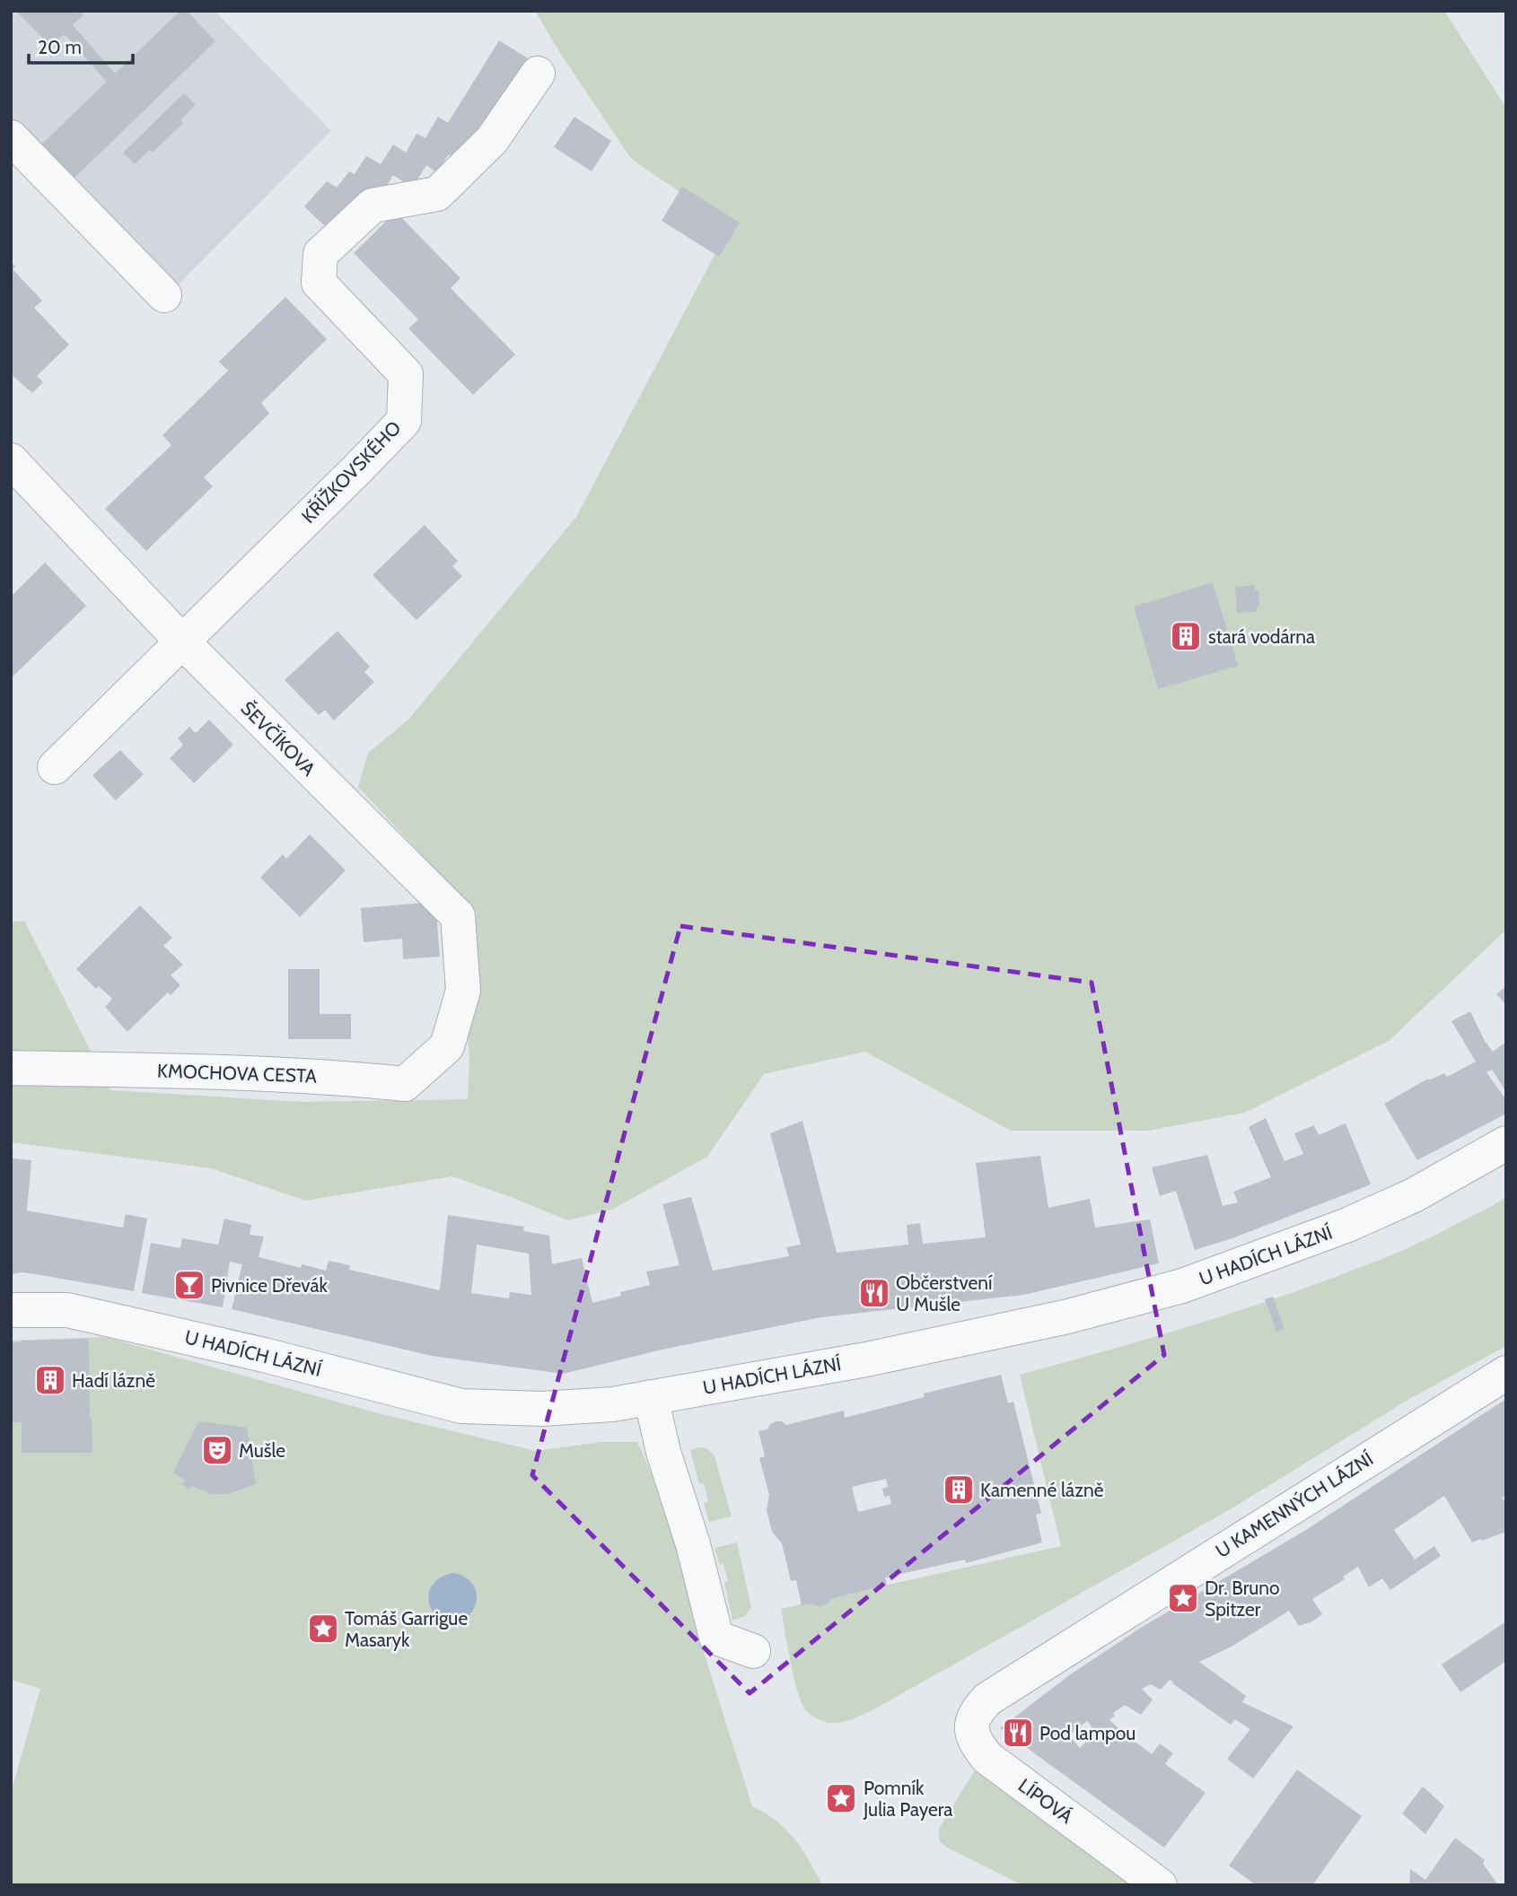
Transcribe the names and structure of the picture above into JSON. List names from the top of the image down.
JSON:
{
  "streets": {
    "street": [
      "KŘÍŽKOVSKÉHO",
      "ŠEVČÍKOVA",
      "KMOCHOVA CESTA",
      "U HADÍCH LÁZNÍ",
      "U KAMENNÝCH LÁZNÍ",
      "LÍPOVÁ"
    ]
  },
  "crossings": [
    ["KŘÍŽKOVSKÉHO", "ŠEVČÍKOVA"],
    ["ŠEVČÍKOVA", "KMOCHOVA CESTA"],
    ["U KAMENNÝCH LÁZNÍ", "LÍPOVÁ"]
  ],
  "places": {
    "building": ["stará vodárna", "Hadí lázně", "Kamenné lázně"],
    "bar": ["Pivnice Dřevák"],
    "restaurant": ["Občerstvení U Mušle", "Pod lampou"],
    "theatre": ["Mušle"],
    "place": ["Dr. Bruno Spitzer", "Tomáš Garrigue Masaryk", "Pomník Julia Payera"]
  },
  "scale_bar": "20 m"
}
